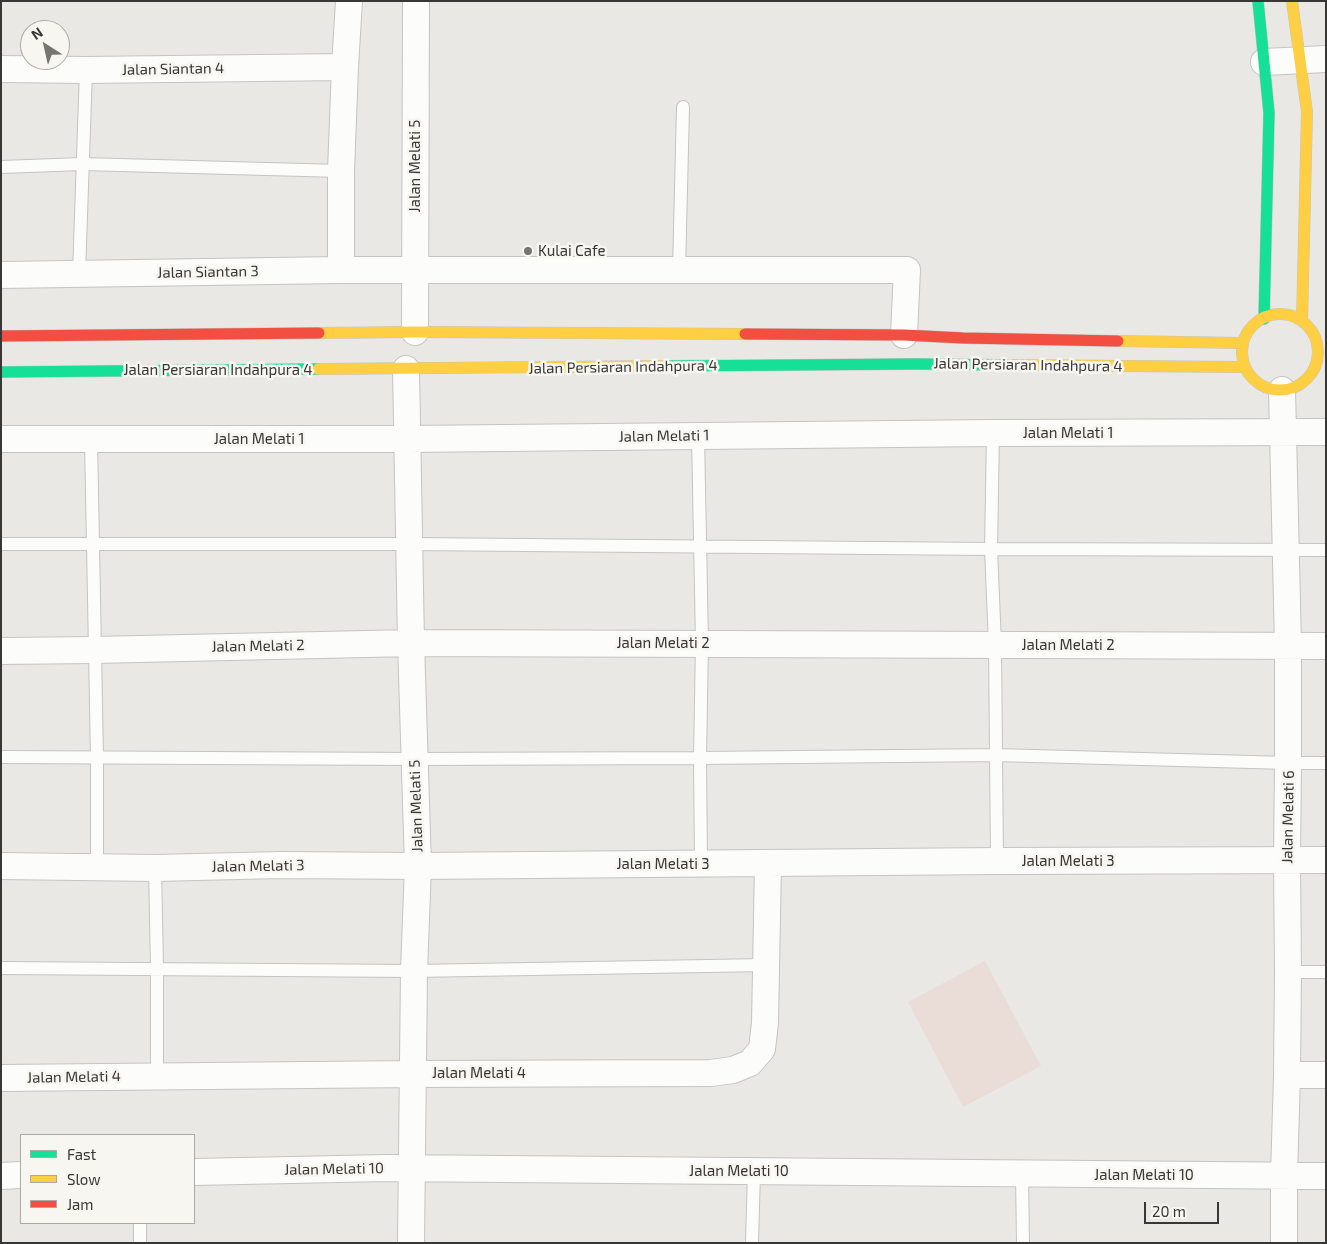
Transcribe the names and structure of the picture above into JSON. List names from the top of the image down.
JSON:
{
  "streets": {
    "main road": ["Jalan Persiaran Indahpura 4"],
    "street": [
      "Jalan Siantan 4",
      "Jalan Melati 5",
      "Jalan Siantan 3",
      "Jalan Melati 1",
      "Jalan Melati 2",
      "Jalan Melati 6",
      "Jalan Melati 3",
      "Jalan Melati 4",
      "Jalan Melati 10"
    ]
  },
  "crossings": [
    ["Jalan Melati 5", "Jalan Siantan 3"],
    ["Jalan Melati 5", "Jalan Persiaran Indahpura 4"],
    ["Jalan Melati 5", "Jalan Melati 1"],
    ["Jalan Melati 5", "Jalan Melati 2"],
    ["Jalan Melati 5", "Jalan Melati 3"],
    ["Jalan Melati 5", "Jalan Melati 4"],
    ["Jalan Melati 5", "Jalan Melati 10"],
    ["Jalan Siantan 3", "Jalan Persiaran Indahpura 4"],
    ["Jalan Persiaran Indahpura 4", "Jalan Melati 6"],
    ["Jalan Melati 1", "Jalan Melati 6"],
    ["Jalan Melati 2", "Jalan Melati 6"],
    ["Jalan Melati 6", "Jalan Melati 3"],
    ["Jalan Melati 6", "Jalan Melati 10"],
    ["Jalan Melati 3", "Jalan Melati 4"]
  ],
  "places": ["Kulai Cafe"],
  "legend": ["Fast", "Slow", "Jam"],
  "scale_bar": "20 m",
  "north": "top left"
}
